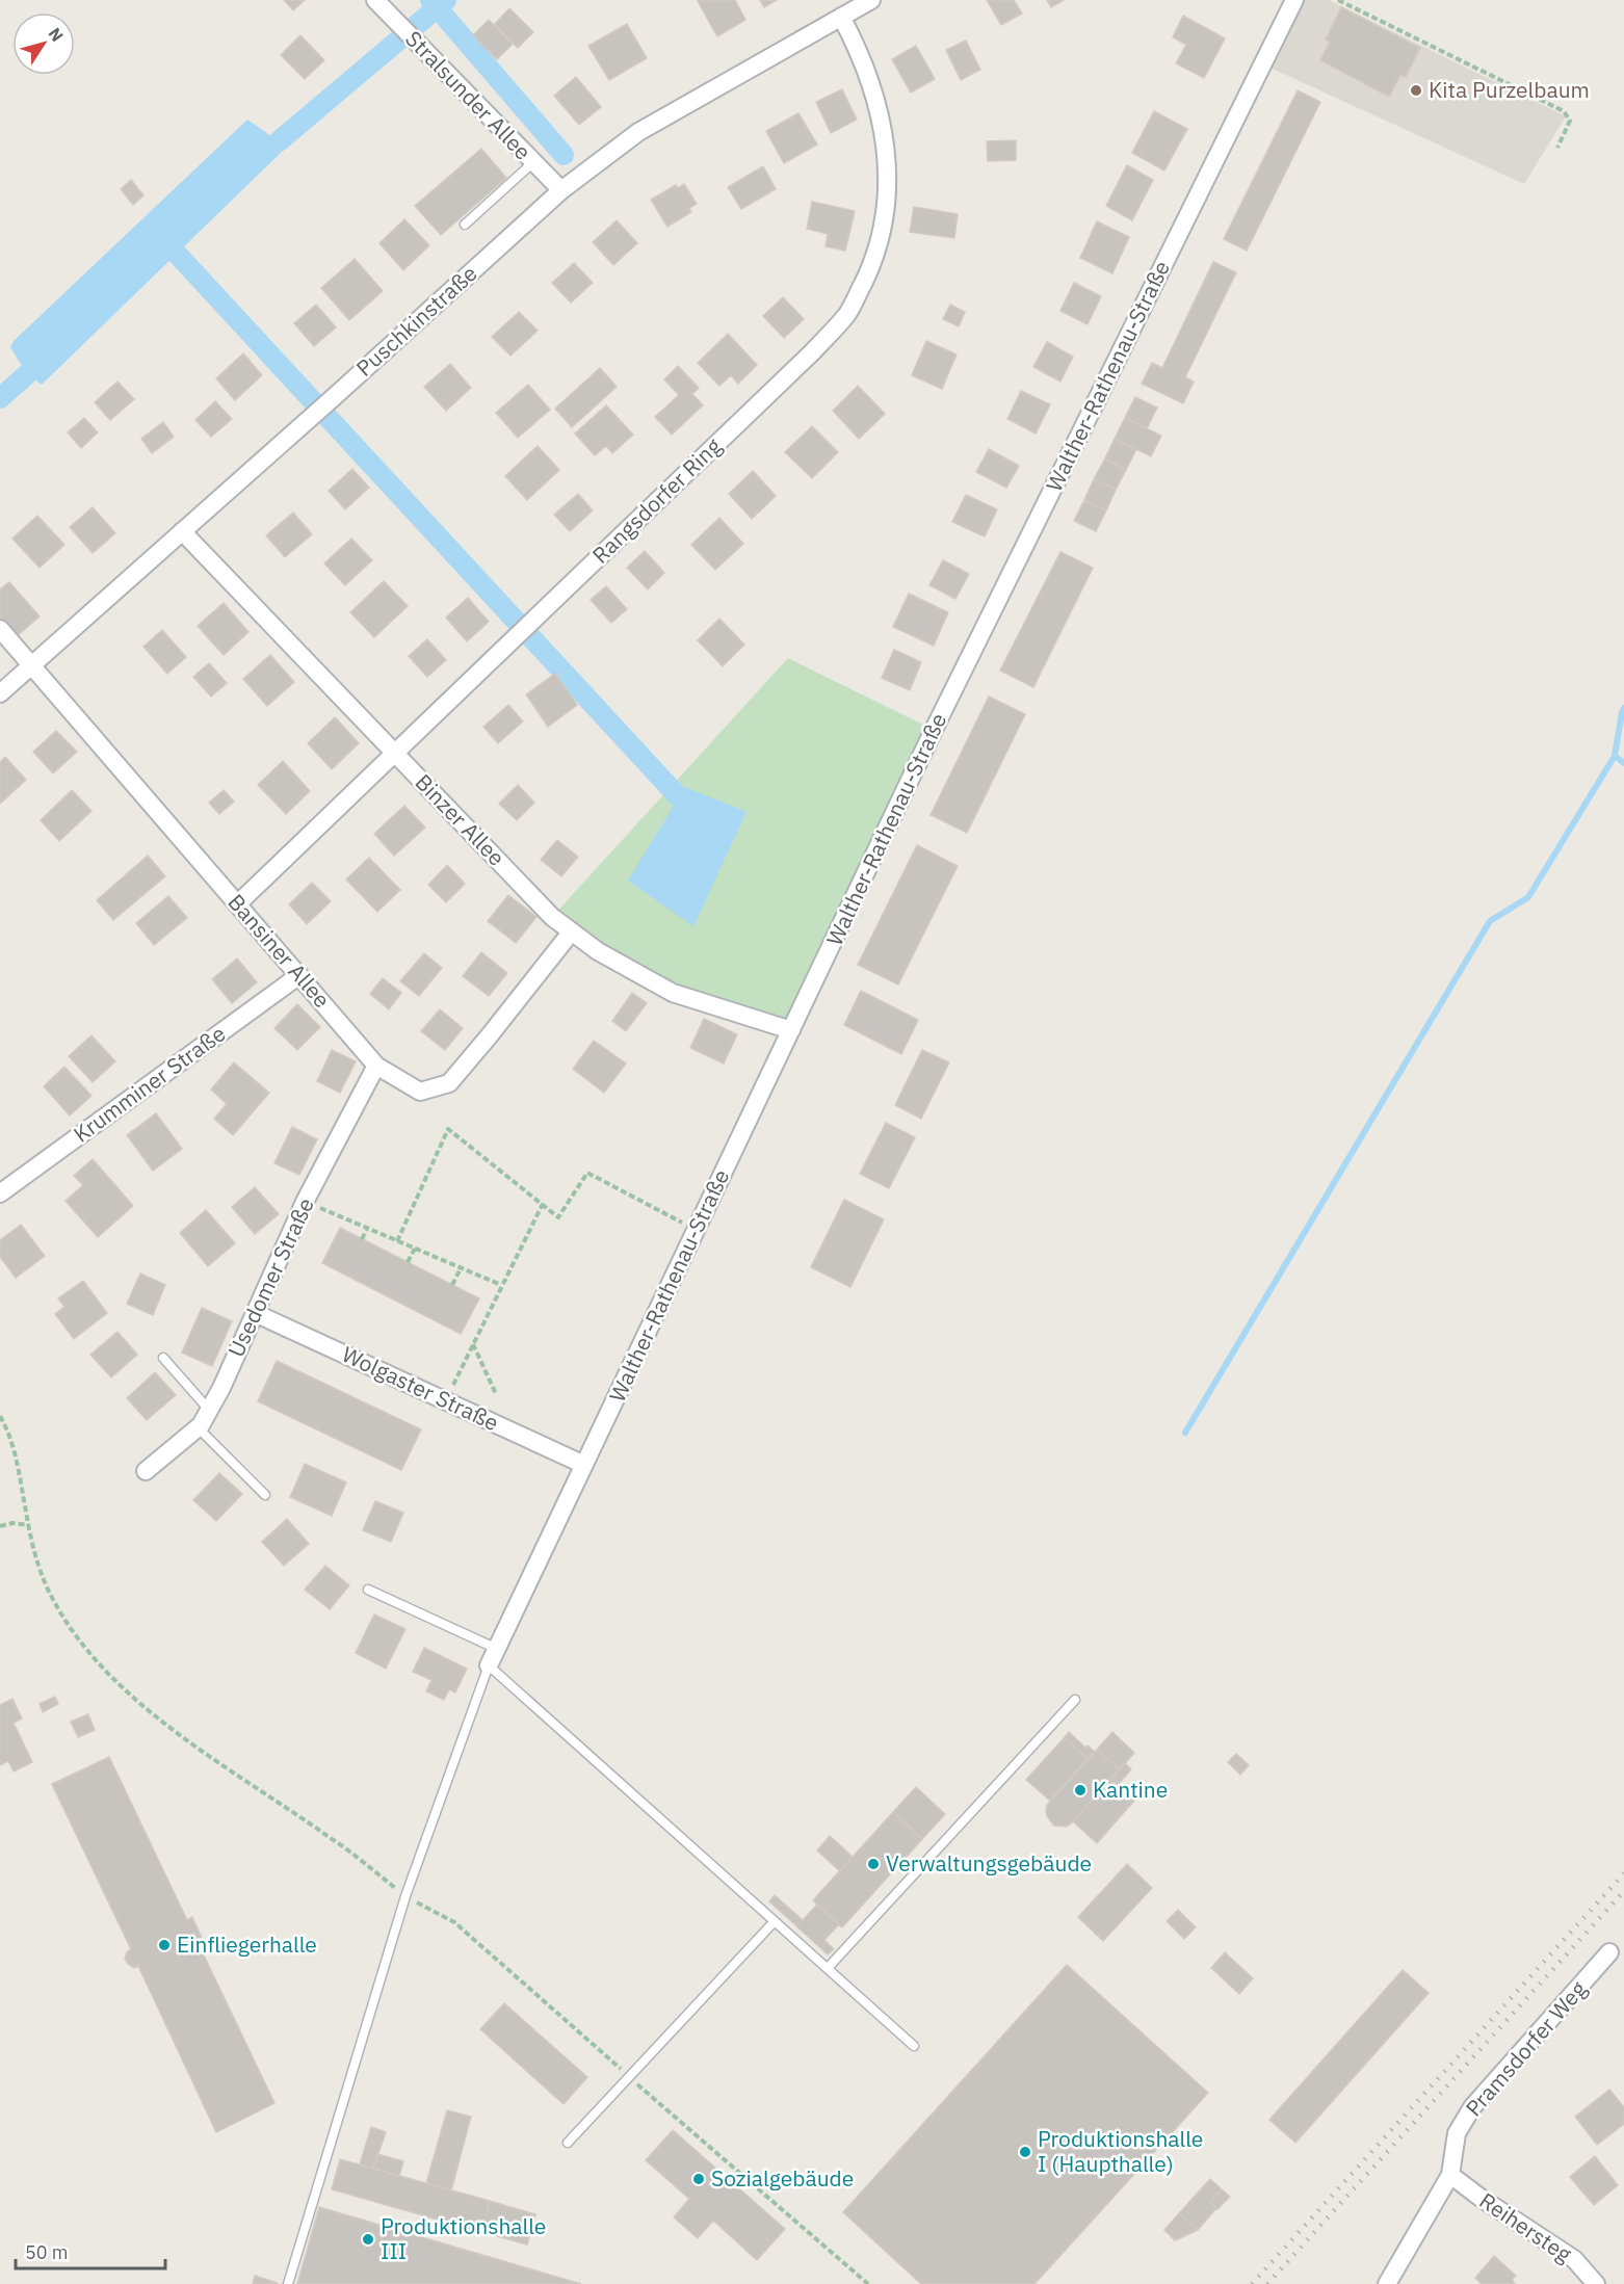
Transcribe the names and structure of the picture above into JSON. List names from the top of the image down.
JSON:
{
  "streets": {
    "street": [
      "Stralsunder Allee",
      "Puschkinstraße",
      "Walther-Rathenau-Straße",
      "Rangsdorfer Ring",
      "Binzer Allee",
      "Bansiner Allee",
      "Krumminer Straße",
      "Usedomer Straße",
      "Wolgaster Straße",
      "Pramsdorfer Weg",
      "Reihersteg"
    ]
  },
  "crossings": [
    ["Stralsunder Allee", "Puschkinstraße"],
    ["Puschkinstraße", "Rangsdorfer Ring"],
    ["Puschkinstraße", "Binzer Allee"],
    ["Puschkinstraße", "Bansiner Allee"],
    ["Walther-Rathenau-Straße", "Binzer Allee"],
    ["Walther-Rathenau-Straße", "Wolgaster Straße"],
    ["Rangsdorfer Ring", "Binzer Allee"],
    ["Rangsdorfer Ring", "Bansiner Allee"],
    ["Binzer Allee", "Bansiner Allee"],
    ["Bansiner Allee", "Krumminer Straße"],
    ["Bansiner Allee", "Usedomer Straße"],
    ["Usedomer Straße", "Wolgaster Straße"],
    ["Pramsdorfer Weg", "Reihersteg"]
  ],
  "places": [
    "Kita Purzelbaum",
    "Kantine",
    "Verwaltungsgebäude",
    "Einfliegerhalle",
    "Produktionshalle I (Haupthalle)",
    "Sozialgebäude",
    "Produktionshalle III"
  ],
  "scale_bar": "50 m",
  "north": "top right"
}
